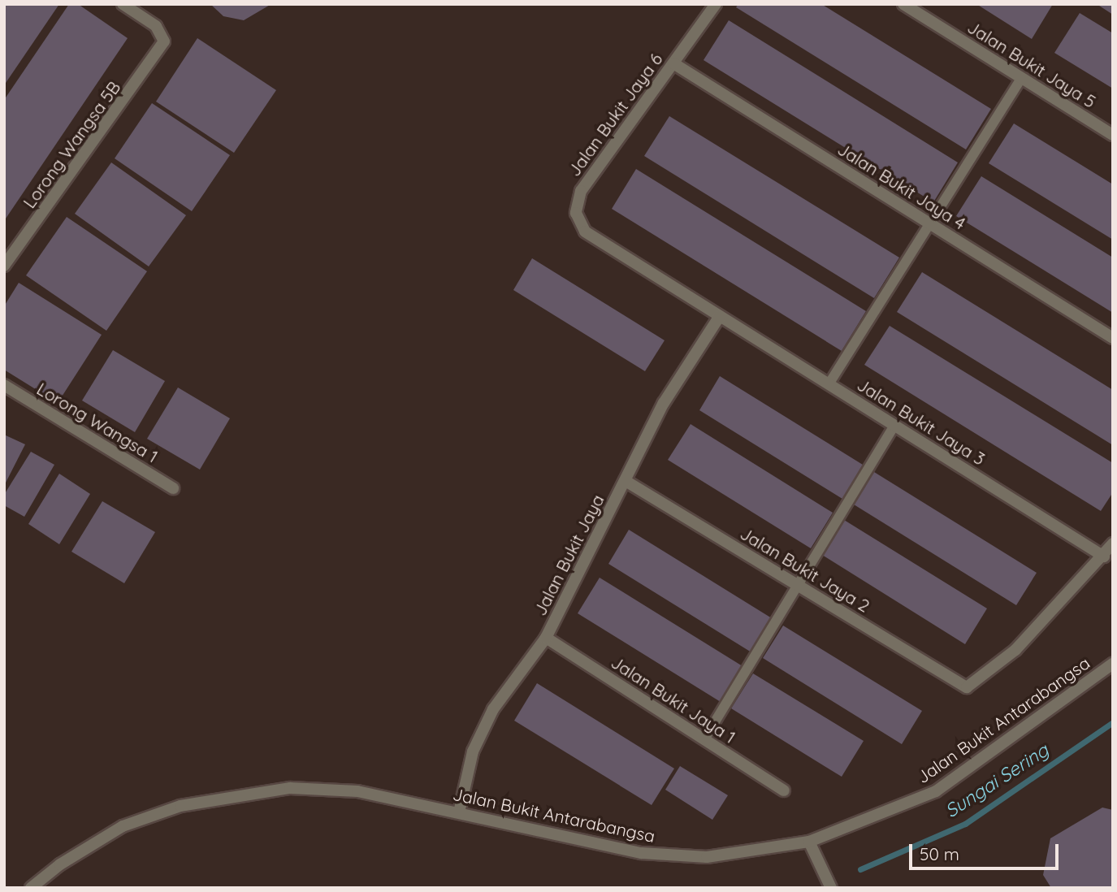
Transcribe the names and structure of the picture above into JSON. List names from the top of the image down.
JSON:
{
  "streets": {
    "street": [
      "Jalan Bukit Jaya 5",
      "Jalan Bukit Jaya 6",
      "Lorong Wangsa 5B",
      "Jalan Bukit Jaya 4",
      "Jalan Bukit Jaya 3",
      "Lorong Wangsa 1",
      "Jalan Bukit Jaya",
      "Jalan Bukit Jaya 2",
      "Jalan Bukit Jaya 1",
      "Jalan Bukit Antarabangsa"
    ]
  },
  "crossings": [
    ["Jalan Bukit Jaya 6", "Jalan Bukit Jaya 4"],
    ["Jalan Bukit Jaya 6", "Jalan Bukit Jaya 3"],
    ["Jalan Bukit Jaya 6", "Jalan Bukit Jaya"],
    ["Jalan Bukit Jaya 3", "Jalan Bukit Jaya"],
    ["Jalan Bukit Jaya 3", "Jalan Bukit Jaya 2"],
    ["Jalan Bukit Jaya", "Jalan Bukit Jaya 2"],
    ["Jalan Bukit Jaya", "Jalan Bukit Jaya 1"],
    ["Jalan Bukit Jaya", "Jalan Bukit Antarabangsa"]
  ],
  "water": ["Sungai Sering"],
  "scale_bar": "50 m"
}
